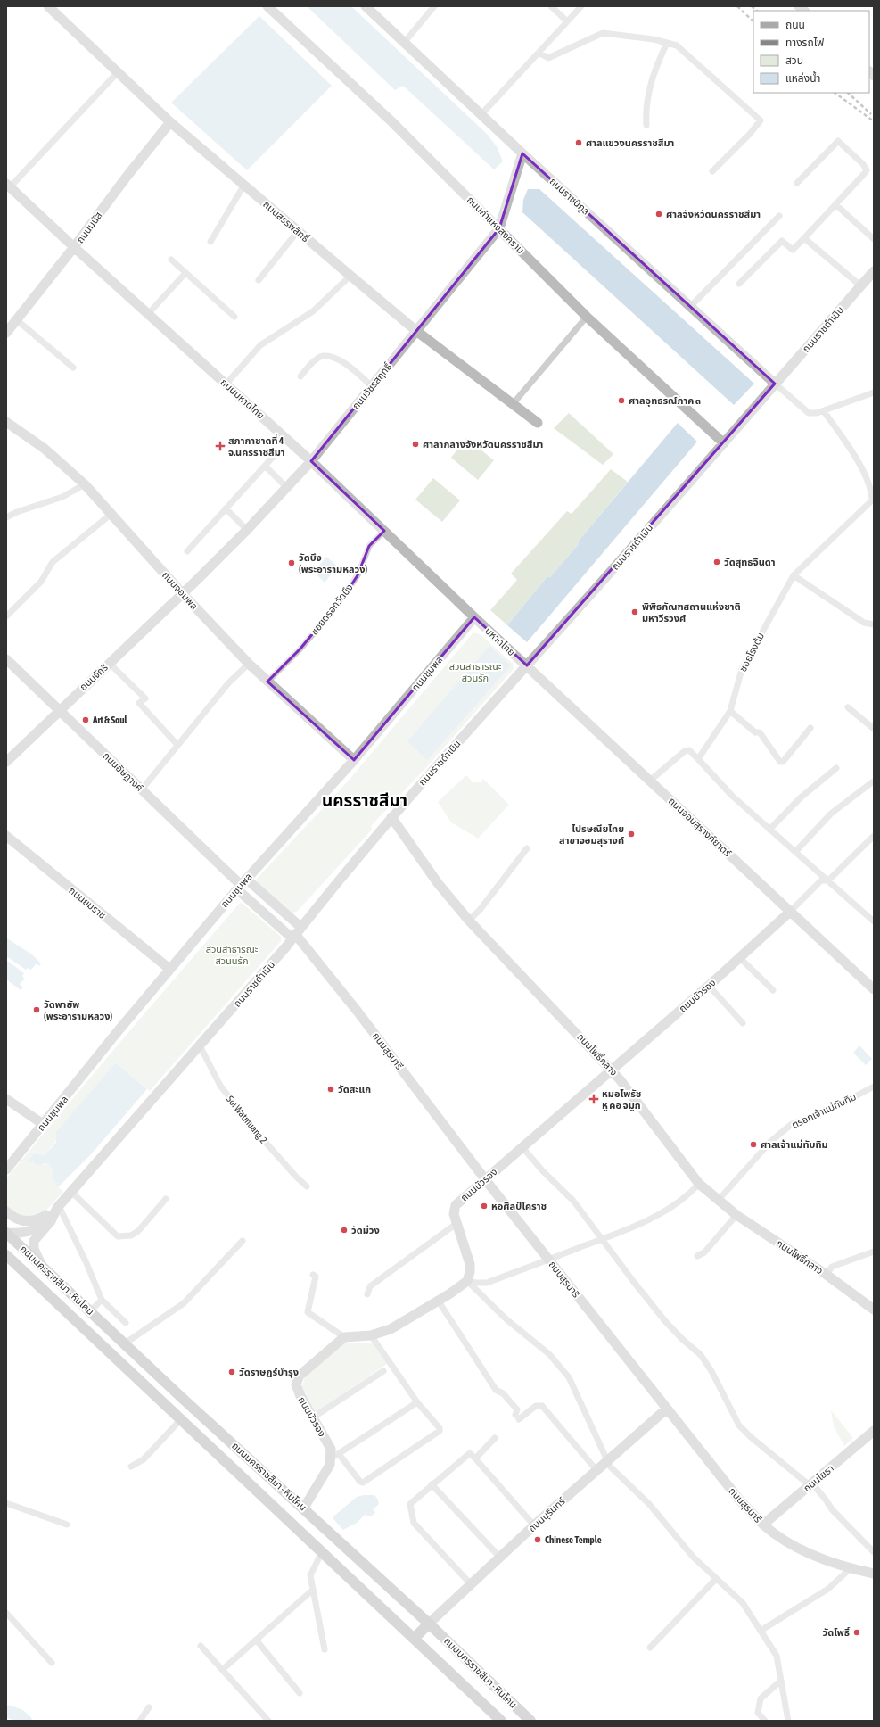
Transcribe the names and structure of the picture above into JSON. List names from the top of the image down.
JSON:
{
  "streets": {
    "main road": ["ถนนนครราชสีมา - หินโคน"],
    "street": [
      "ถนนราชนิกูล",
      "ถนนสรรพสิทธิ์",
      "ถนนกำแหงสงคราม",
      "ถนนมนัส",
      "ถนนราชดำเนิน",
      "ถนนวัชรสฤทธิ์",
      "ถนนมหาดไทย",
      "ถนนจอมพล",
      "ซอยตรอกวัดบึง",
      "มหาดไทย",
      "ซอยโรงต้ม",
      "ถนนชุมพล",
      "ถนนจักรี",
      "ถนนอัษฎางค์",
      "ถนนจอมสุรางค์ยาตร์",
      "ถนนยมราช",
      "ถนนบัวรอง",
      "ถนนสุรนารี",
      "ถนนโพธิ์กลาง",
      "ตรอกเจ้าแม่ทับทิม",
      "Soi Watmuang 2",
      "ถนนโยธา",
      "ถนนบุรินทร์"
    ]
  },
  "crossings": [
    ["ถนนราชนิกูล", "ถนนราชดำเนิน"],
    ["ถนนราชนิกูล", "ถนนวัชรสฤทธิ์"],
    ["ถนนสรรพสิทธิ์", "ถนนมนัส"],
    ["ถนนสรรพสิทธิ์", "ถนนวัชรสฤทธิ์"],
    ["ถนนกำแหงสงคราม", "ถนนราชดำเนิน"],
    ["ถนนกำแหงสงคราม", "ถนนวัชรสฤทธิ์"],
    ["ถนนมนัส", "ถนนมหาดไทย"],
    ["ถนนราชดำเนิน", "มหาดไทย"],
    ["ถนนราชดำเนิน", "ถนนจอมสุรางค์ยาตร์"],
    ["ถนนราชดำเนิน", "ถนนสุรนารี"],
    ["ถนนราชดำเนิน", "ถนนโพธิ์กลาง"],
    ["ถนนราชดำเนิน", "Soi Watmuang 2"],
    ["ถนนราชดำเนิน", "ถนนนครราชสีมา - หินโคน"],
    ["ถนนวัชรสฤทธิ์", "ถนนมหาดไทย"],
    ["ถนนวัชรสฤทธิ์", "ถนนจอมพล"],
    ["ถนนวัชรสฤทธิ์", "ถนนจักรี"],
    ["ถนนมหาดไทย", "ซอยตรอกวัดบึง"],
    ["ถนนมหาดไทย", "มหาดไทย"],
    ["ถนนมหาดไทย", "ถนนชุมพล"],
    ["ถนนจอมพล", "ซอยตรอกวัดบึง"],
    ["ถนนจอมพล", "ถนนชุมพล"],
    ["ถนนจอมพล", "ถนนจักรี"],
    ["มหาดไทย", "ถนนชุมพล"],
    ["มหาดไทย", "ถนนจอมสุรางค์ยาตร์"],
    ["ถนนชุมพล", "ถนนอัษฎางค์"],
    ["ถนนชุมพล", "ถนนยมราช"],
    ["ถนนจักรี", "ถนนอัษฎางค์"],
    ["ถนนจอมสุรางค์ยาตร์", "ถนนบัวรอง"],
    ["ถนนบัวรอง", "ถนนสุรนารี"],
    ["ถนนบัวรอง", "ถนนโพธิ์กลาง"],
    ["ถนนสุรนารี", "ถนนโยธา"],
    ["ถนนสุรนารี", "ถนนบุรินทร์"],
    ["ถนนโพธิ์กลาง", "ตรอกเจ้าแม่ทับทิม"],
    ["ถนนนครราชสีมา - หินโคน", "ถนนบุรินทร์"]
  ],
  "districts": ["นครราชสีมา"],
  "parks": ["สวนสาธารณะ สวนรัก", "สวนสาธารณะ สวนนรัก"],
  "places": {
    "other": [
      "ศาลแขวงนครราชสีมา",
      "ศาลจังหวัดนครราชสีมา",
      "ศาลอุทธรณ์ภาค ๓",
      "ศาลากลางจังหวัดนครราชสีมา",
      "วัดสุทธจินดา",
      "วัดบึง (พระอารามหลวง)",
      "พิพิธภัณฑสถานแห่งชาติ มหาวีรวงศ์",
      "Art & Soul",
      "ไปรษณียไทย สาขาจอมสุรางค์",
      "วัดพายัพ (พระอารามหลวง)",
      "วัดสะแก",
      "ศาลเจ้าแม่ทับทิม",
      "หอศิลป์โคราช",
      "วัดม่วง",
      "วัดราษฏร์บำรุง",
      "Chinese Temple",
      "วัดโพธิ์"
    ],
    "health": ["สภากาชาดที่ 4 จ.นครราชสีมา", "หมอไพรัช หู คอ จมูก"]
  },
  "legend": [
    "ถนน",
    "ทางรถไฟ",
    "สวน",
    "แหล่งน้ำ"
  ]
}
